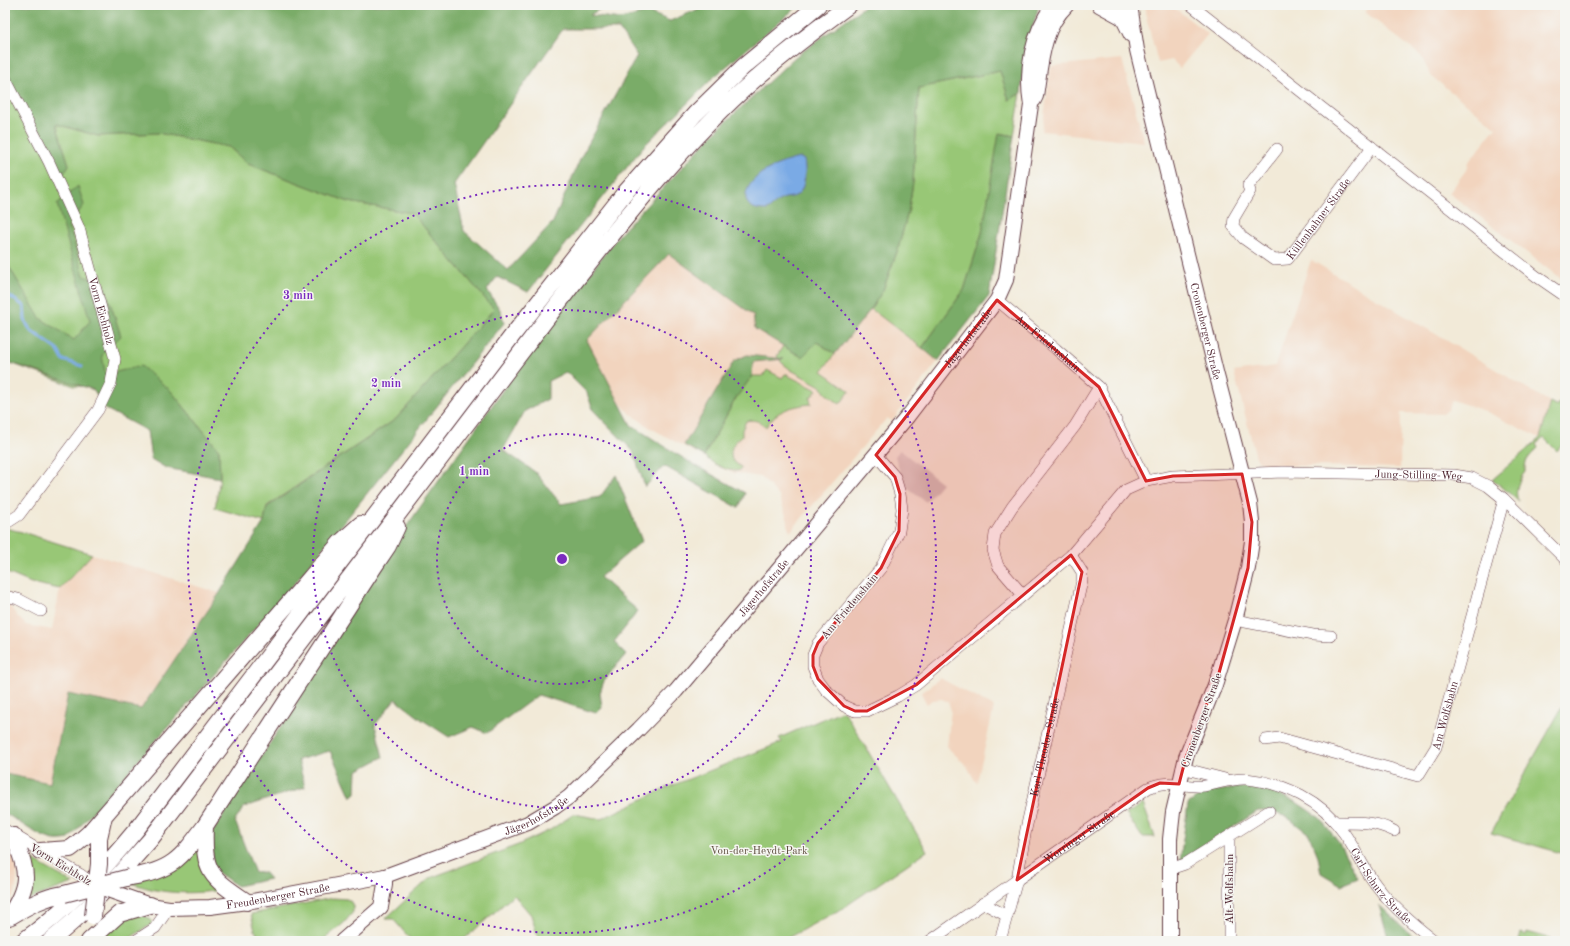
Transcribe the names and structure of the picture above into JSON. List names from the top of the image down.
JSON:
{
  "streets": {
    "main road": ["Cronenberger Straße", "Jägerhofstraße", "Freudenberger Straße"],
    "street": [
      "Küllenhahner Straße",
      "Vorm Eichholz",
      "Am Friedenshain",
      "Jung-Stilling-Weg",
      "Am Wolfshahn",
      "Karl-Theodor-Straße",
      "Worringer Straße",
      "Carl-Schurz-Straße",
      "Alt-Wolfshahn"
    ]
  },
  "crossings": [
    ["Vorm Eichholz", "Freudenberger Straße"],
    ["Cronenberger Straße", "Am Friedenshain"],
    ["Cronenberger Straße", "Jung-Stilling-Weg"],
    ["Cronenberger Straße", "Worringer Straße"],
    ["Cronenberger Straße", "Carl-Schurz-Straße"],
    ["Cronenberger Straße", "Alt-Wolfshahn"],
    ["Jägerhofstraße", "Am Friedenshain"],
    ["Jägerhofstraße", "Freudenberger Straße"],
    ["Am Friedenshain", "Jung-Stilling-Weg"],
    ["Am Friedenshain", "Karl-Theodor-Straße"],
    ["Jung-Stilling-Weg", "Am Wolfshahn"],
    ["Karl-Theodor-Straße", "Worringer Straße"],
    ["Worringer Straße", "Carl-Schurz-Straße"]
  ],
  "parks": ["Von-der-Heydt-Park"],
  "rings": ["3 min", "2 min", "1 min"]
}
